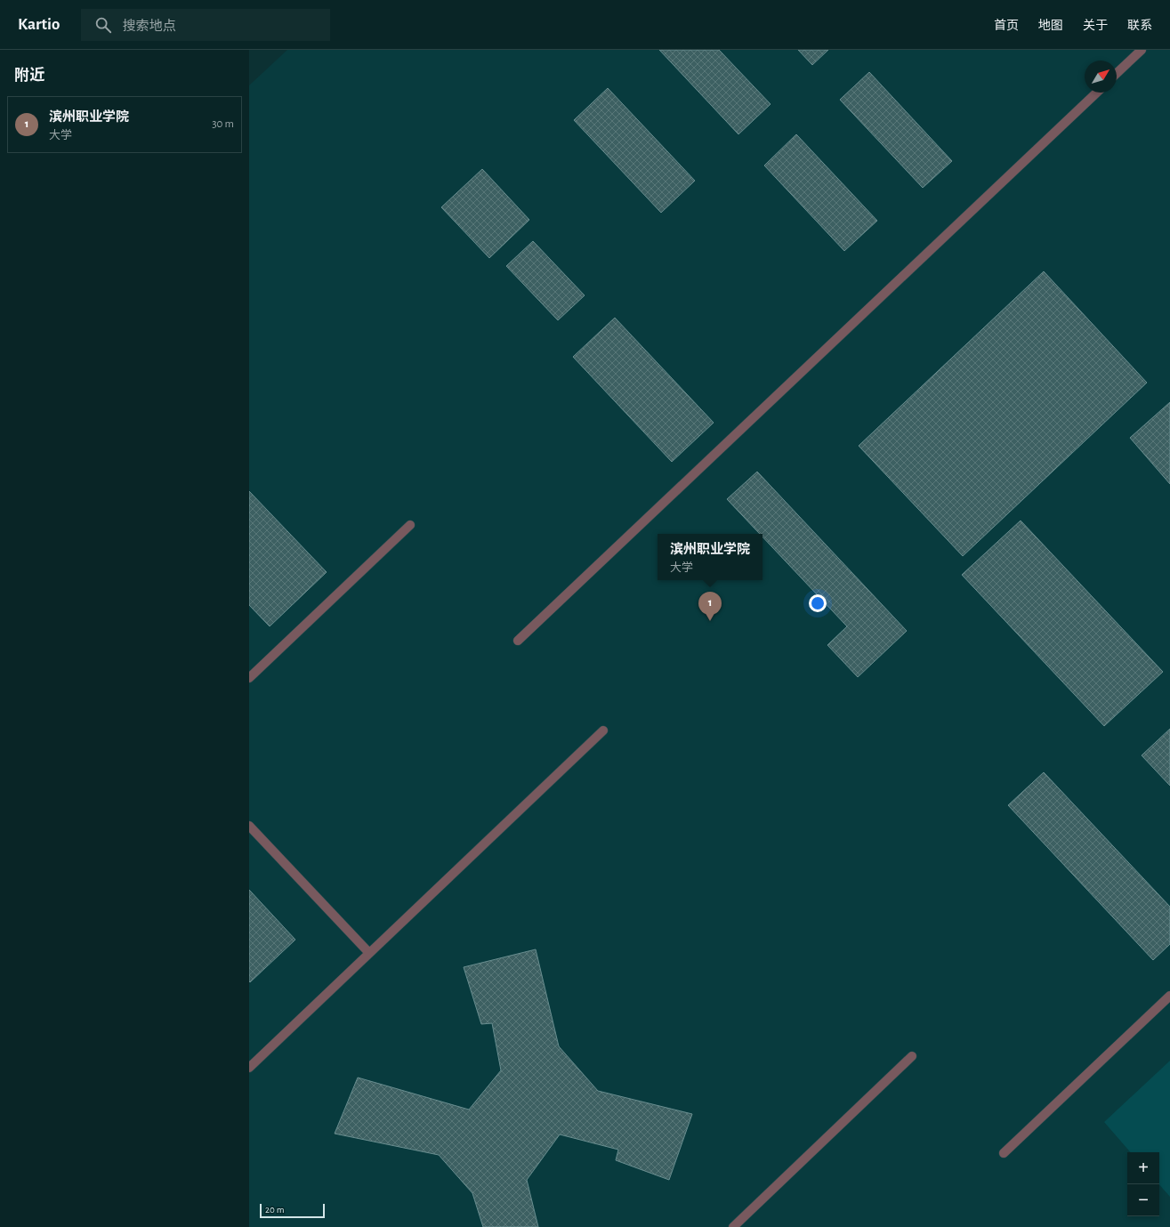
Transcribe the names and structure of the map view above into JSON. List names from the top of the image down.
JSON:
{
  "scale_bar": "20 m",
  "north": "top right",
  "page": {
    "header": "Kartio",
    "search": "搜索地点",
    "nav": [
      "首页",
      "地图",
      "关于",
      "联系"
    ],
    "heading": "附近",
    "list": [
      {
        "mark": "1",
        "name": "滨州职业学院",
        "note": "大学",
        "value": "30 m"
      }
    ],
    "popup": ["滨州职业学院", "大学"],
    "pins": "1",
    "map_buttons": ["+", "−"],
    "scale": "20 m"
  }
}
